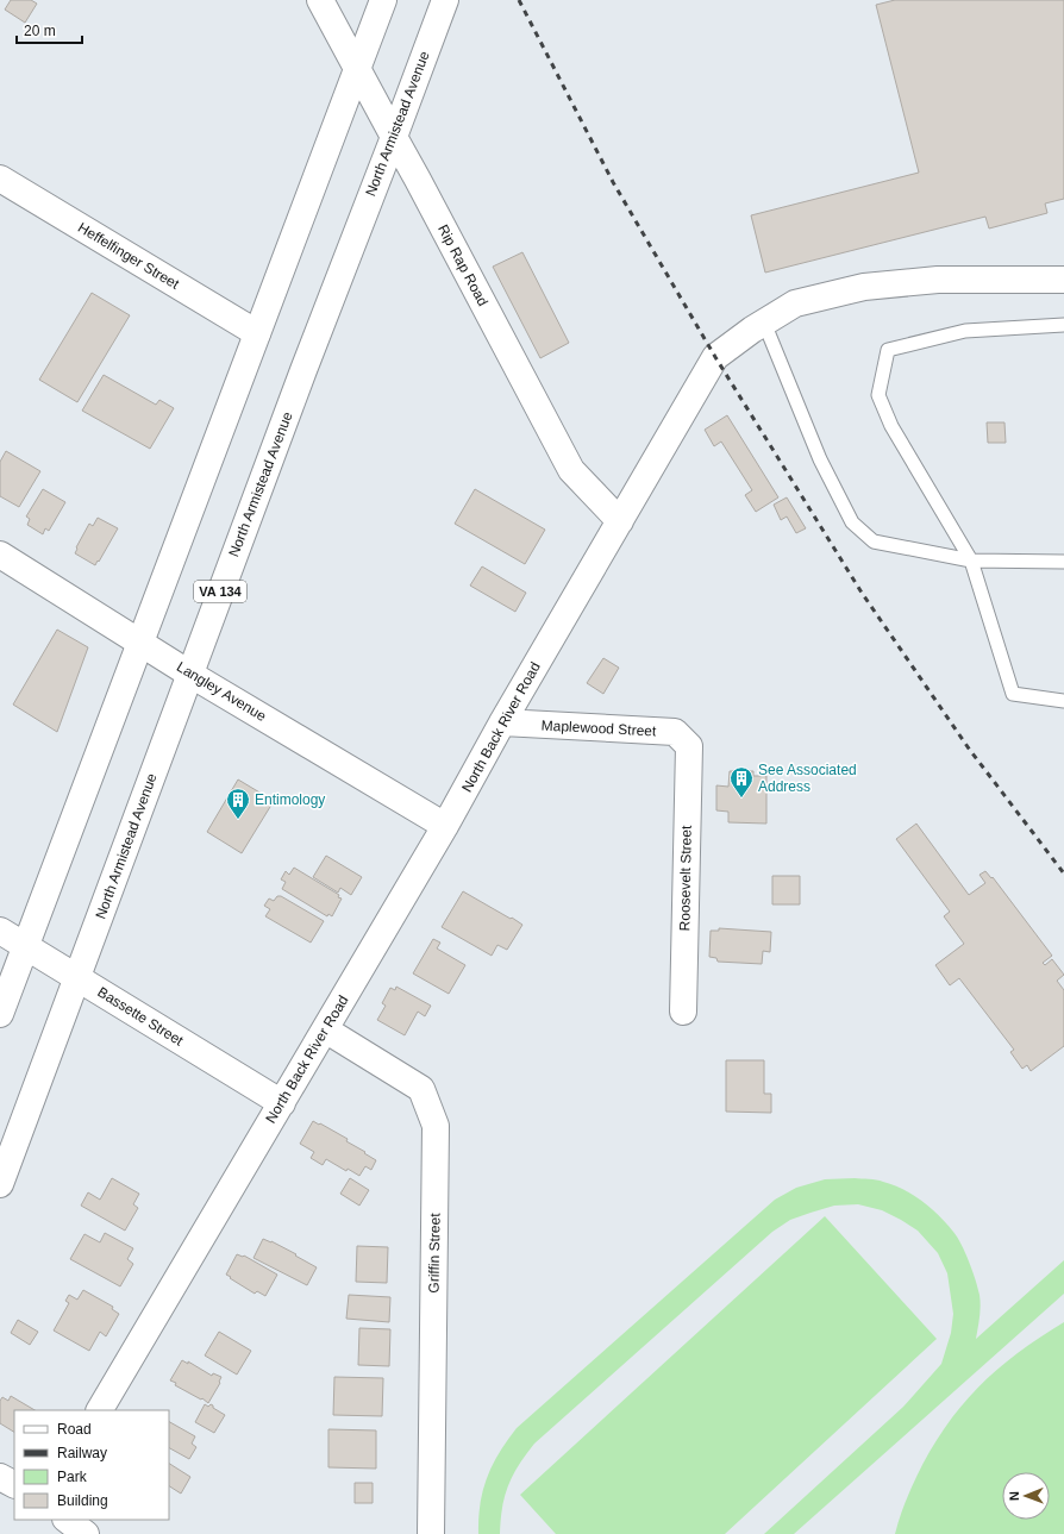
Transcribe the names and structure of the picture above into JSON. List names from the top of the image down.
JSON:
{
  "streets": {
    "street": [
      "North Armistead Avenue",
      "Heffelfinger Street",
      "Rip Rap Road",
      "VA 134",
      "Langley Avenue",
      "North Back River Road",
      "Maplewood Street",
      "Roosevelt Street",
      "Bassette Street",
      "Griffin Street"
    ]
  },
  "crossings": [
    ["North Armistead Avenue", "Rip Rap Road"],
    ["North Armistead Avenue", "Langley Avenue"],
    ["North Armistead Avenue", "Bassette Street"],
    ["Rip Rap Road", "North Back River Road"],
    ["Langley Avenue", "North Back River Road"],
    ["North Back River Road", "Maplewood Street"],
    ["North Back River Road", "Bassette Street"],
    ["North Back River Road", "Griffin Street"],
    ["Maplewood Street", "Roosevelt Street"]
  ],
  "places": {
    "building": ["See Associated Address", "Entimology"]
  },
  "legend": [
    "Road",
    "Railway",
    "Park",
    "Building"
  ],
  "scale_bar": "20 m",
  "north": "left"
}
